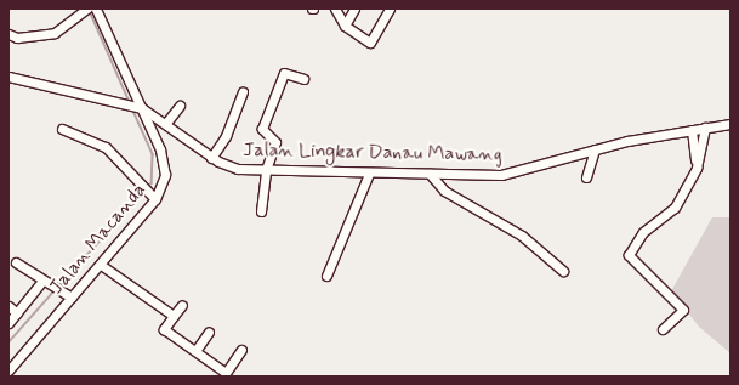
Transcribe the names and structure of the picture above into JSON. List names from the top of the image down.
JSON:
{
  "streets": {
    "street": ["Jalan Lingkar Danau Mawang", "Jalan Macanda"]
  },
  "crossings": [
    ["Jalan Lingkar Danau Mawang", "Jalan Macanda"]
  ]
}
